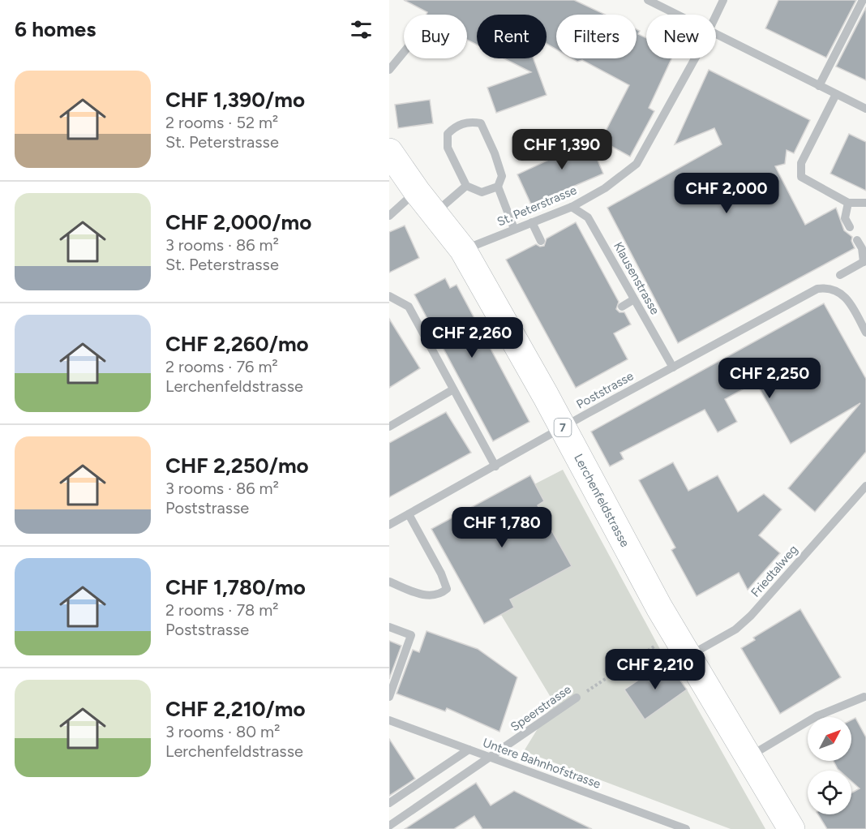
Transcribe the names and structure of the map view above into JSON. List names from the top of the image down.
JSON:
{
  "streets": {
    "main road": ["7", "Lerchenfeldstrasse"],
    "street": [
      "St. Peterstrasse",
      "Klausenstrasse",
      "Poststrasse",
      "Friedtalweg",
      "Speerstrasse",
      "Untere Bahnhofstrasse"
    ]
  },
  "crossings": [
    ["St. Peterstrasse", "Klausenstrasse"],
    ["St. Peterstrasse", "Lerchenfeldstrasse"],
    ["Klausenstrasse", "Poststrasse"],
    ["Poststrasse", "Lerchenfeldstrasse"],
    ["Lerchenfeldstrasse", "Friedtalweg"],
    ["Speerstrasse", "Untere Bahnhofstrasse"]
  ],
  "north": "top right",
  "page": {
    "heading": "6 homes",
    "chip": [
      "Buy",
      "Rent",
      "Filters",
      "New"
    ],
    "list": [
      {
        "name": "CHF 1,390/mo",
        "note": "2 rooms · 52 m² · St. Peterstrasse"
      },
      {
        "name": "CHF 2,000/mo",
        "note": "3 rooms · 86 m² · St. Peterstrasse"
      },
      {
        "name": "CHF 2,260/mo",
        "note": "2 rooms · 76 m² · Lerchenfeldstrasse"
      },
      {
        "name": "CHF 2,250/mo",
        "note": "3 rooms · 86 m² · Poststrasse"
      },
      {
        "name": "CHF 1,780/mo",
        "note": "2 rooms · 78 m² · Poststrasse"
      },
      {
        "name": "CHF 2,210/mo",
        "note": "3 rooms · 80 m² · Lerchenfeldstrasse"
      }
    ],
    "price": [
      "CHF 1,390",
      "CHF 2,000",
      "CHF 2,260",
      "CHF 2,250",
      "CHF 1,780",
      "CHF 2,210"
    ]
  }
}
